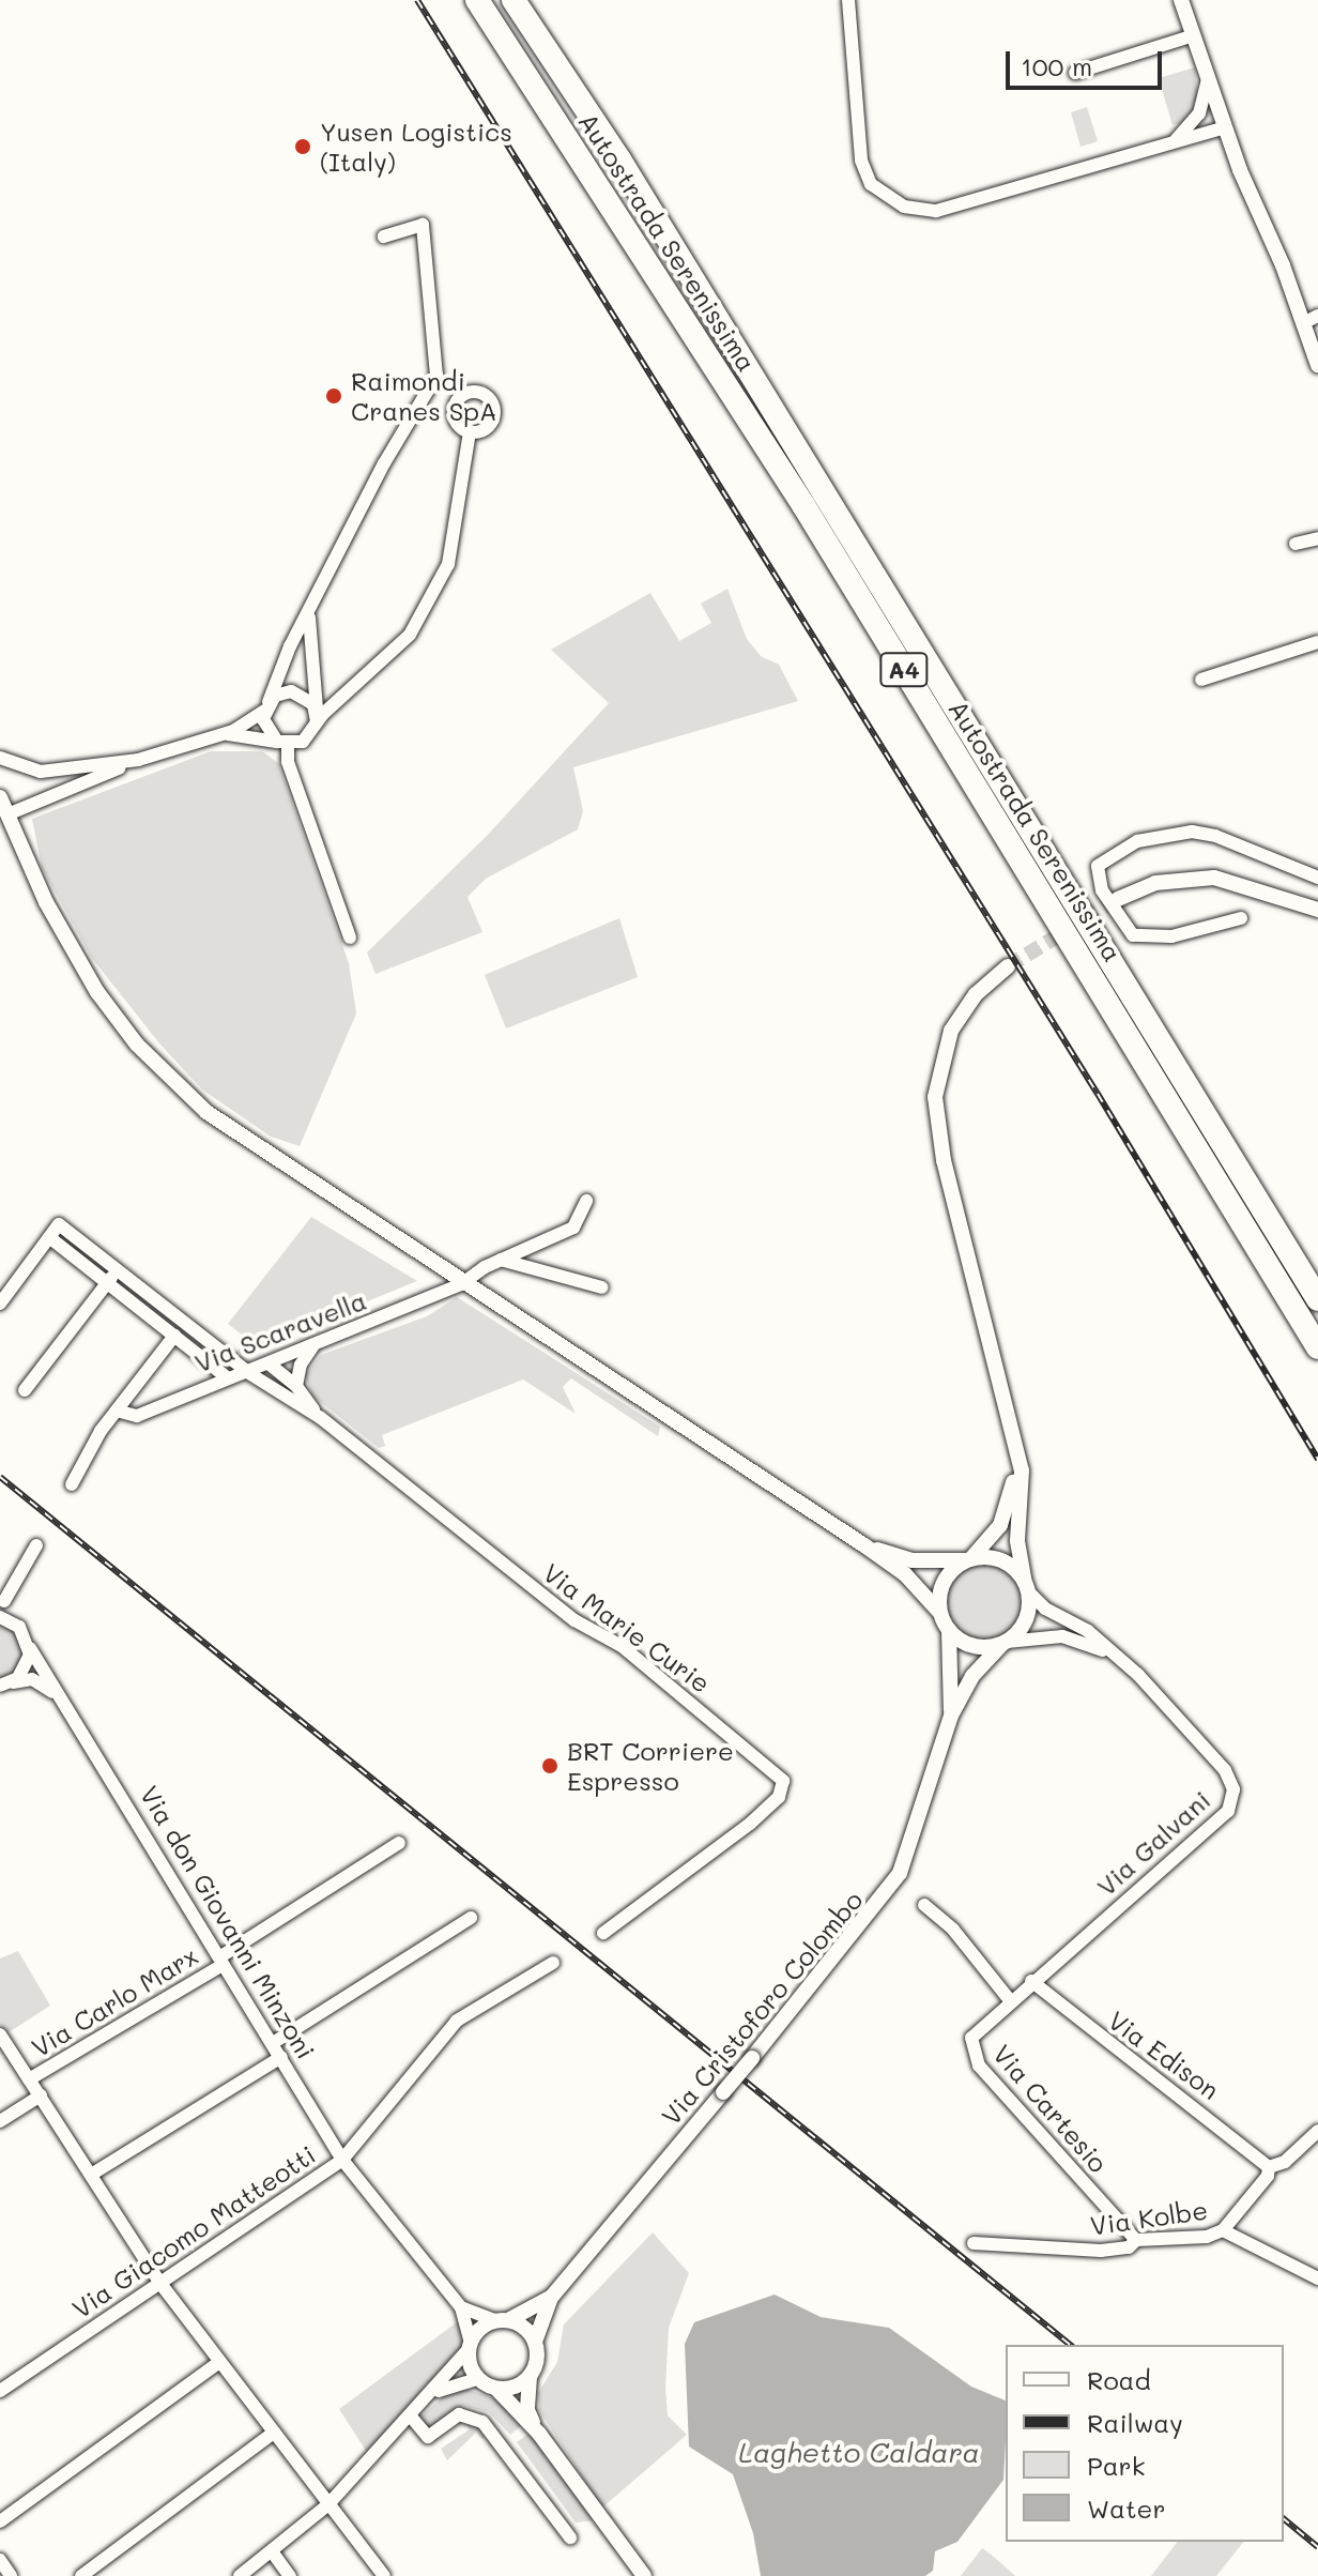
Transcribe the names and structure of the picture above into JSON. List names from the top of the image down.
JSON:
{
  "streets": {
    "highway": ["Autostrada Serenissima", "A4"],
    "street": [
      "Via Scaravella",
      "Via Marie Curie",
      "Via Galvani",
      "Via don Giovanni Minzoni",
      "Via Carlo Marx",
      "Via Cristoforo Colombo",
      "Via Edison",
      "Via Cartesio",
      "Via Kolbe",
      "Via Giacomo Matteotti"
    ]
  },
  "crossings": [
    ["Via Scaravella", "Via Marie Curie"],
    ["Via Galvani", "Via Cristoforo Colombo"],
    ["Via Galvani", "Via Edison"],
    ["Via Galvani", "Via Cartesio"],
    ["Via don Giovanni Minzoni", "Via Carlo Marx"],
    ["Via don Giovanni Minzoni", "Via Giacomo Matteotti"],
    ["Via Cartesio", "Via Kolbe"]
  ],
  "water": ["Laghetto Caldara"],
  "places": ["Yusen Logistics (Italy)", "Raimondi Cranes SpA", "BRT Corriere Espresso"],
  "legend": [
    "Road",
    "Railway",
    "Park",
    "Water"
  ],
  "scale_bar": "100 m"
}
